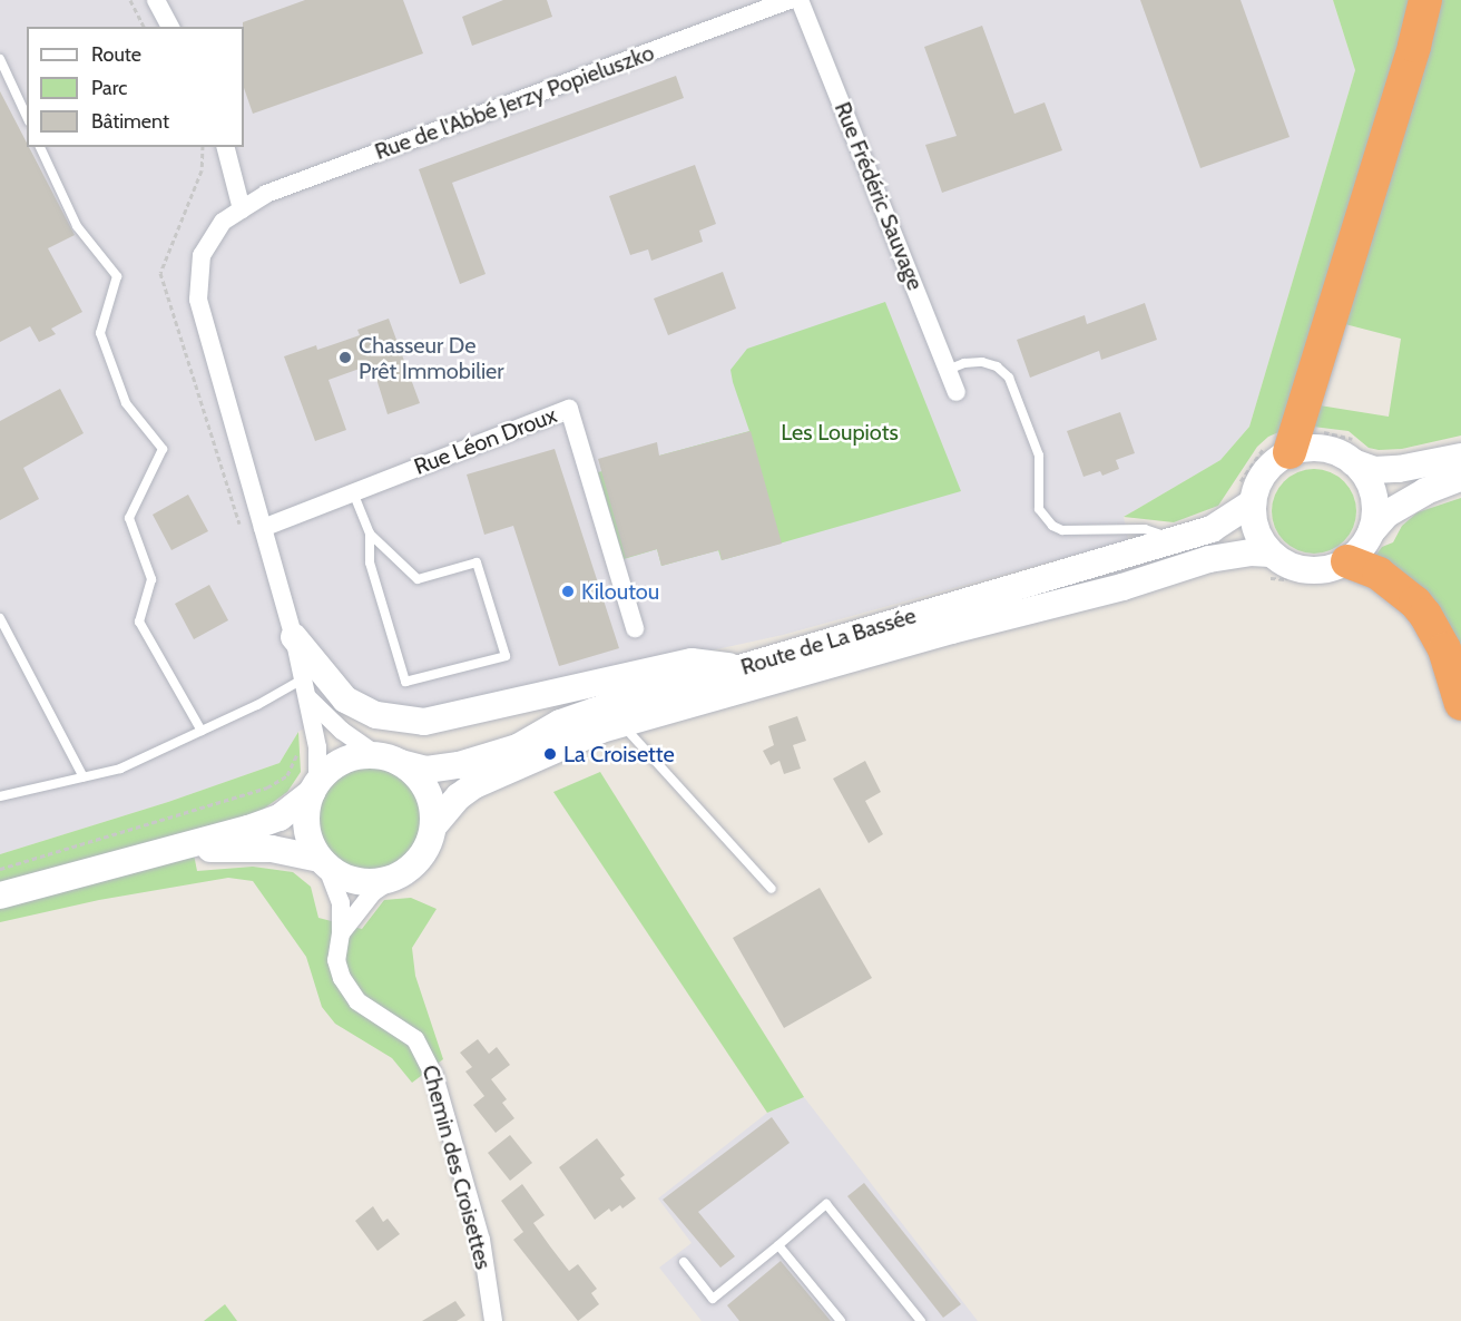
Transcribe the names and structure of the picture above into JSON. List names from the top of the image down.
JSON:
{
  "streets": {
    "main road": ["Route de La Bassée"],
    "street": [
      "Rue de l'Abbé Jerzy Popieluszko",
      "Rue Frédéric Sauvage",
      "Rue Léon Droux",
      "Chemin des Croisettes"
    ]
  },
  "crossings": [
    ["Route de La Bassée", "Chemin des Croisettes"]
  ],
  "parks": ["Les Loupiots"],
  "places": ["Chasseur De Prêt Immobilier", "Kiloutou", "La Croisette"],
  "legend": ["Route", "Parc", "Bâtiment"]
}
